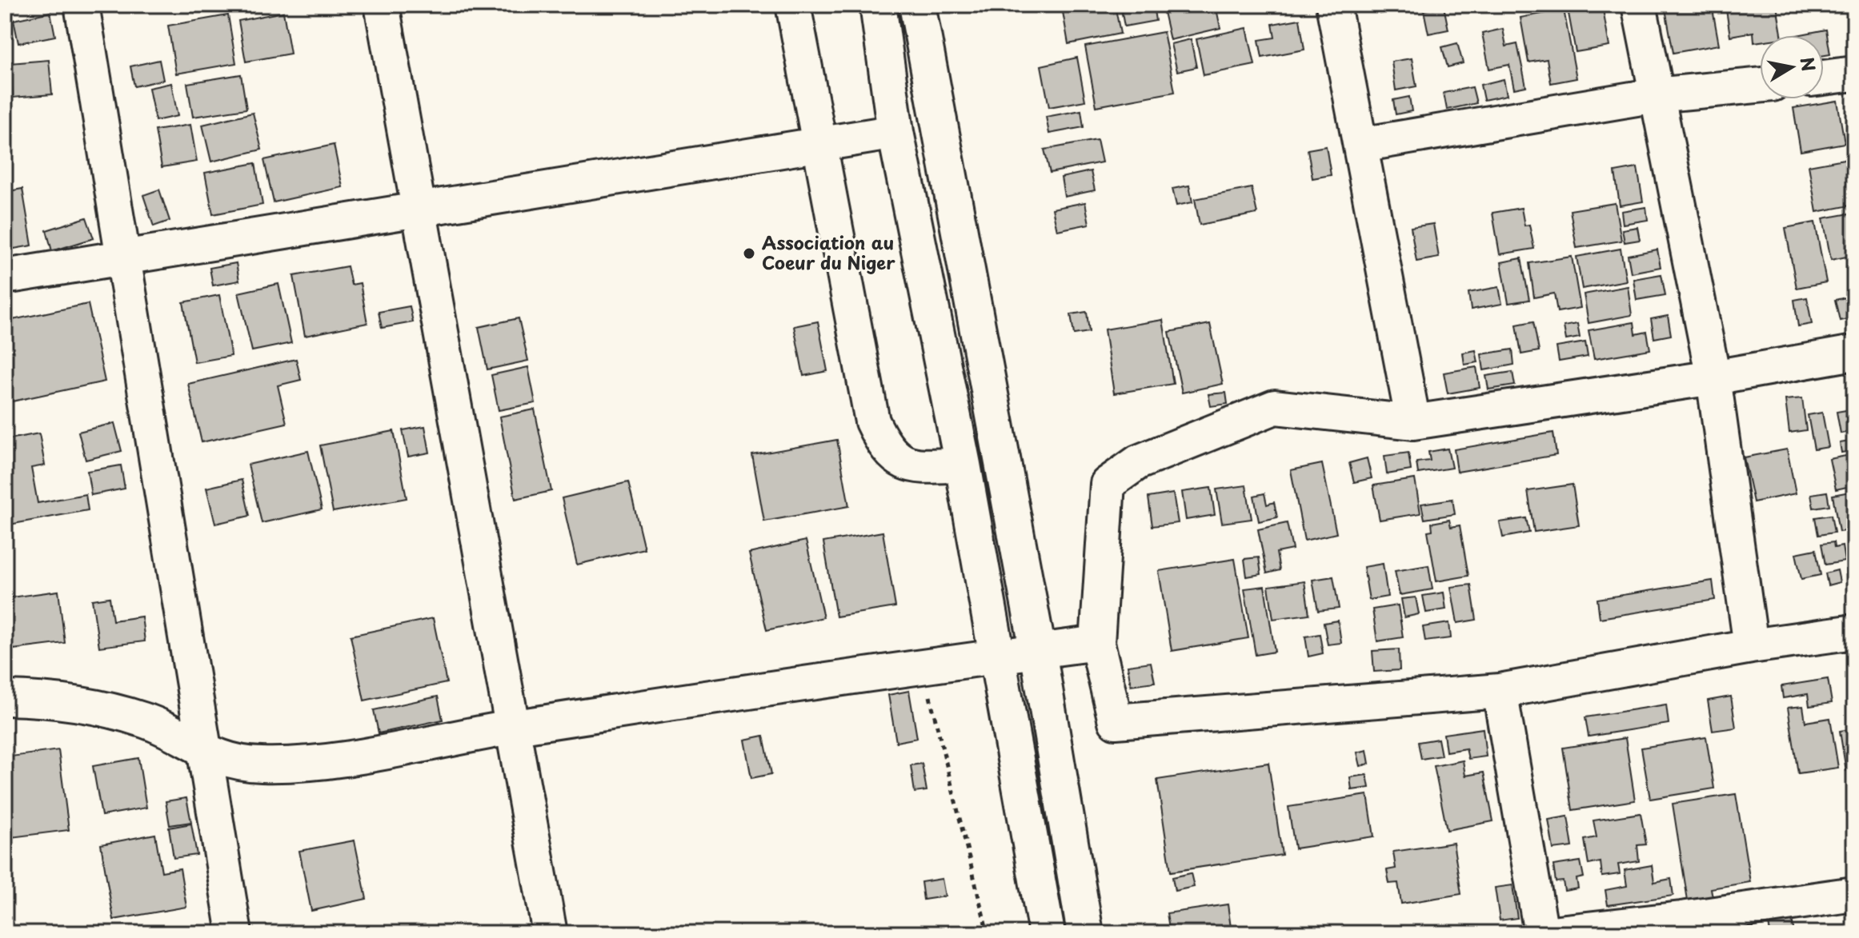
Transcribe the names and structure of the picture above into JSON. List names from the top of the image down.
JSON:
{
  "places": ["Association au Coeur du Niger"],
  "north": "right"
}
